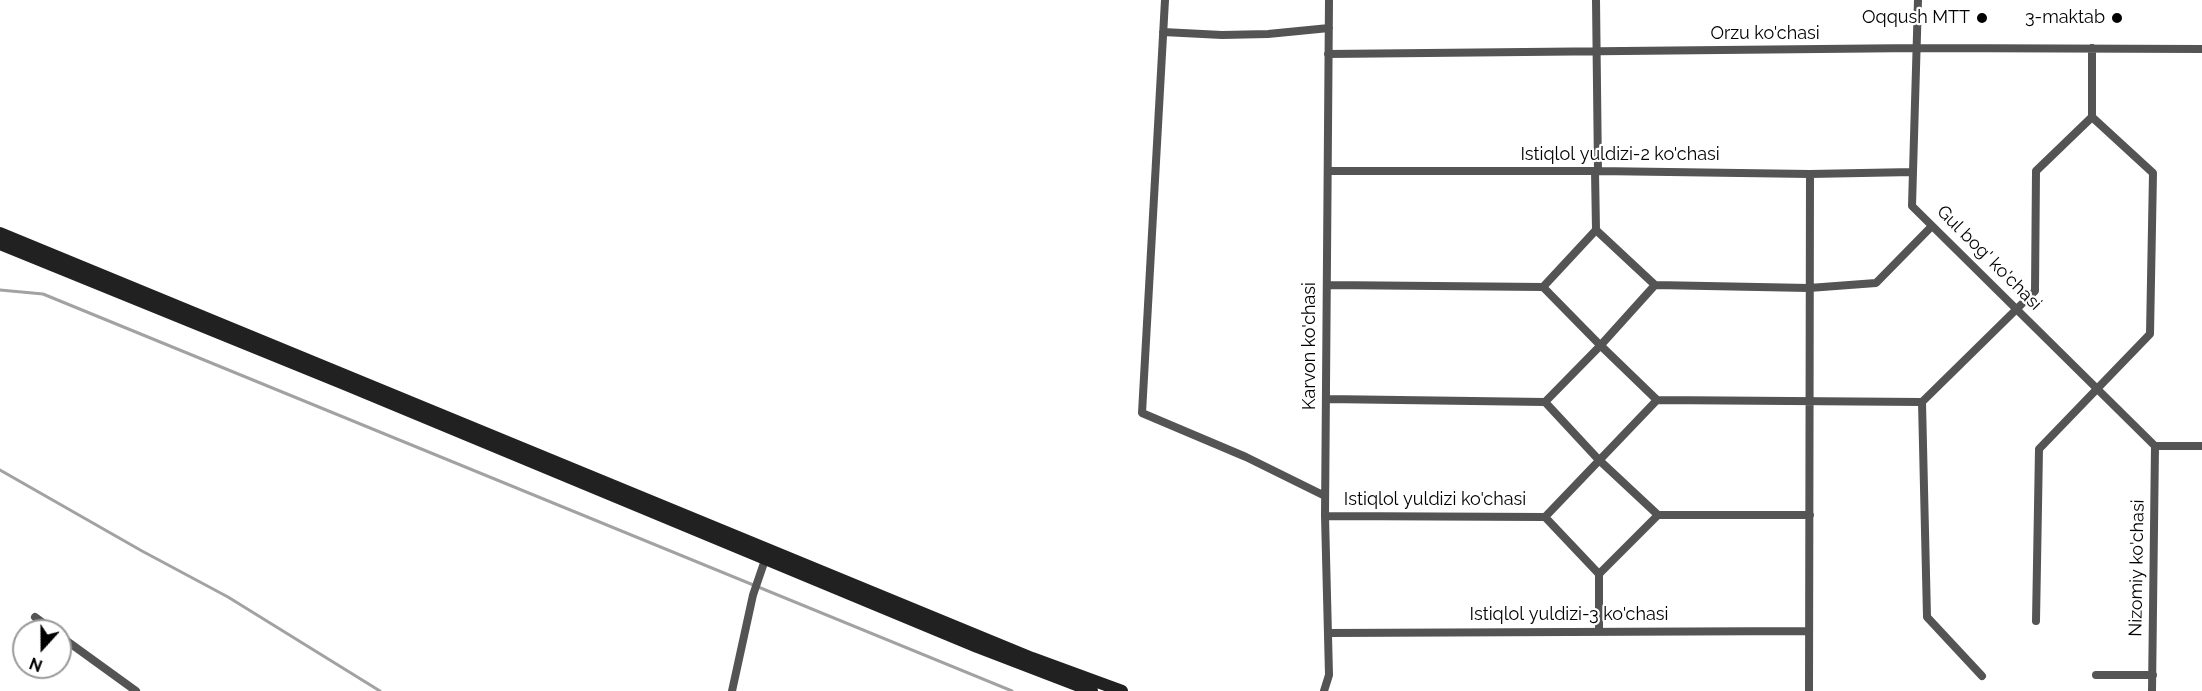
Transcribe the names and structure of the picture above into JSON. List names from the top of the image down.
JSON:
{
  "streets": {
    "street": [
      "Orzu ko'chasi",
      "Istiqlol yuldizi-2 ko'chasi",
      "Gul bog' ko'chasi",
      "Karvon ko'chasi",
      "Istiqlol yuldizi ko'chasi",
      "Nizomiy ko'chasi",
      "Istiqlol yuldizi-3 ko'chasi"
    ]
  },
  "crossings": [
    ["Orzu ko'chasi", "Gul bog' ko'chasi"],
    ["Orzu ko'chasi", "Karvon ko'chasi"],
    ["Istiqlol yuldizi-2 ko'chasi", "Gul bog' ko'chasi"],
    ["Istiqlol yuldizi-2 ko'chasi", "Karvon ko'chasi"],
    ["Gul bog' ko'chasi", "Nizomiy ko'chasi"],
    ["Karvon ko'chasi", "Istiqlol yuldizi ko'chasi"],
    ["Karvon ko'chasi", "Istiqlol yuldizi-3 ko'chasi"]
  ],
  "places": ["Oqqush MTT", "3-maktab"],
  "north": "bottom"
}
